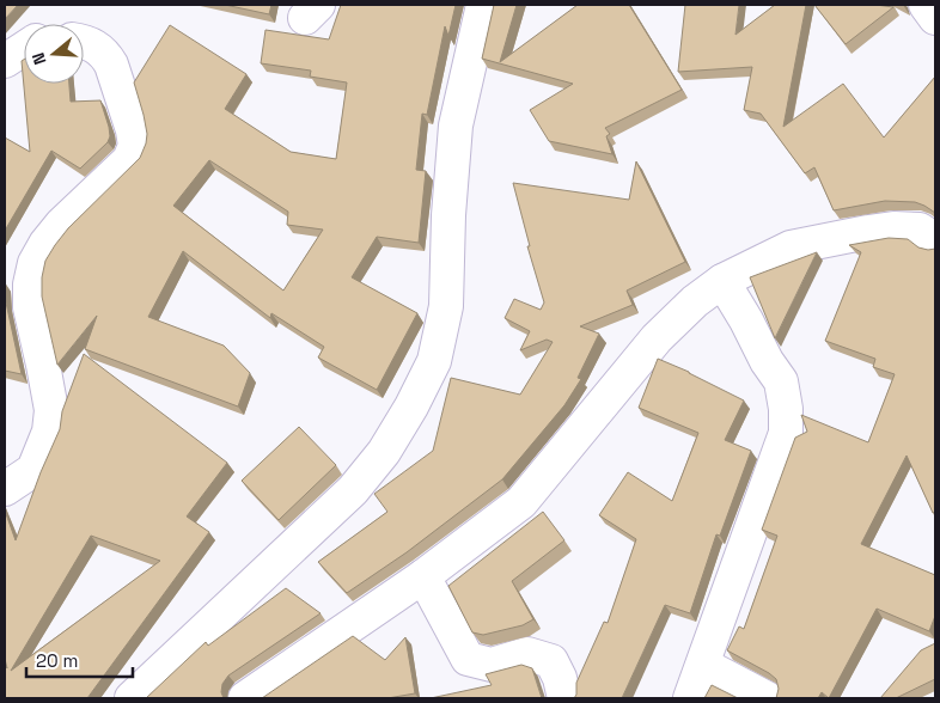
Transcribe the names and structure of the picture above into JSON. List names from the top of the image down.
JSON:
{
  "scale_bar": "20 m",
  "north": "left"
}
